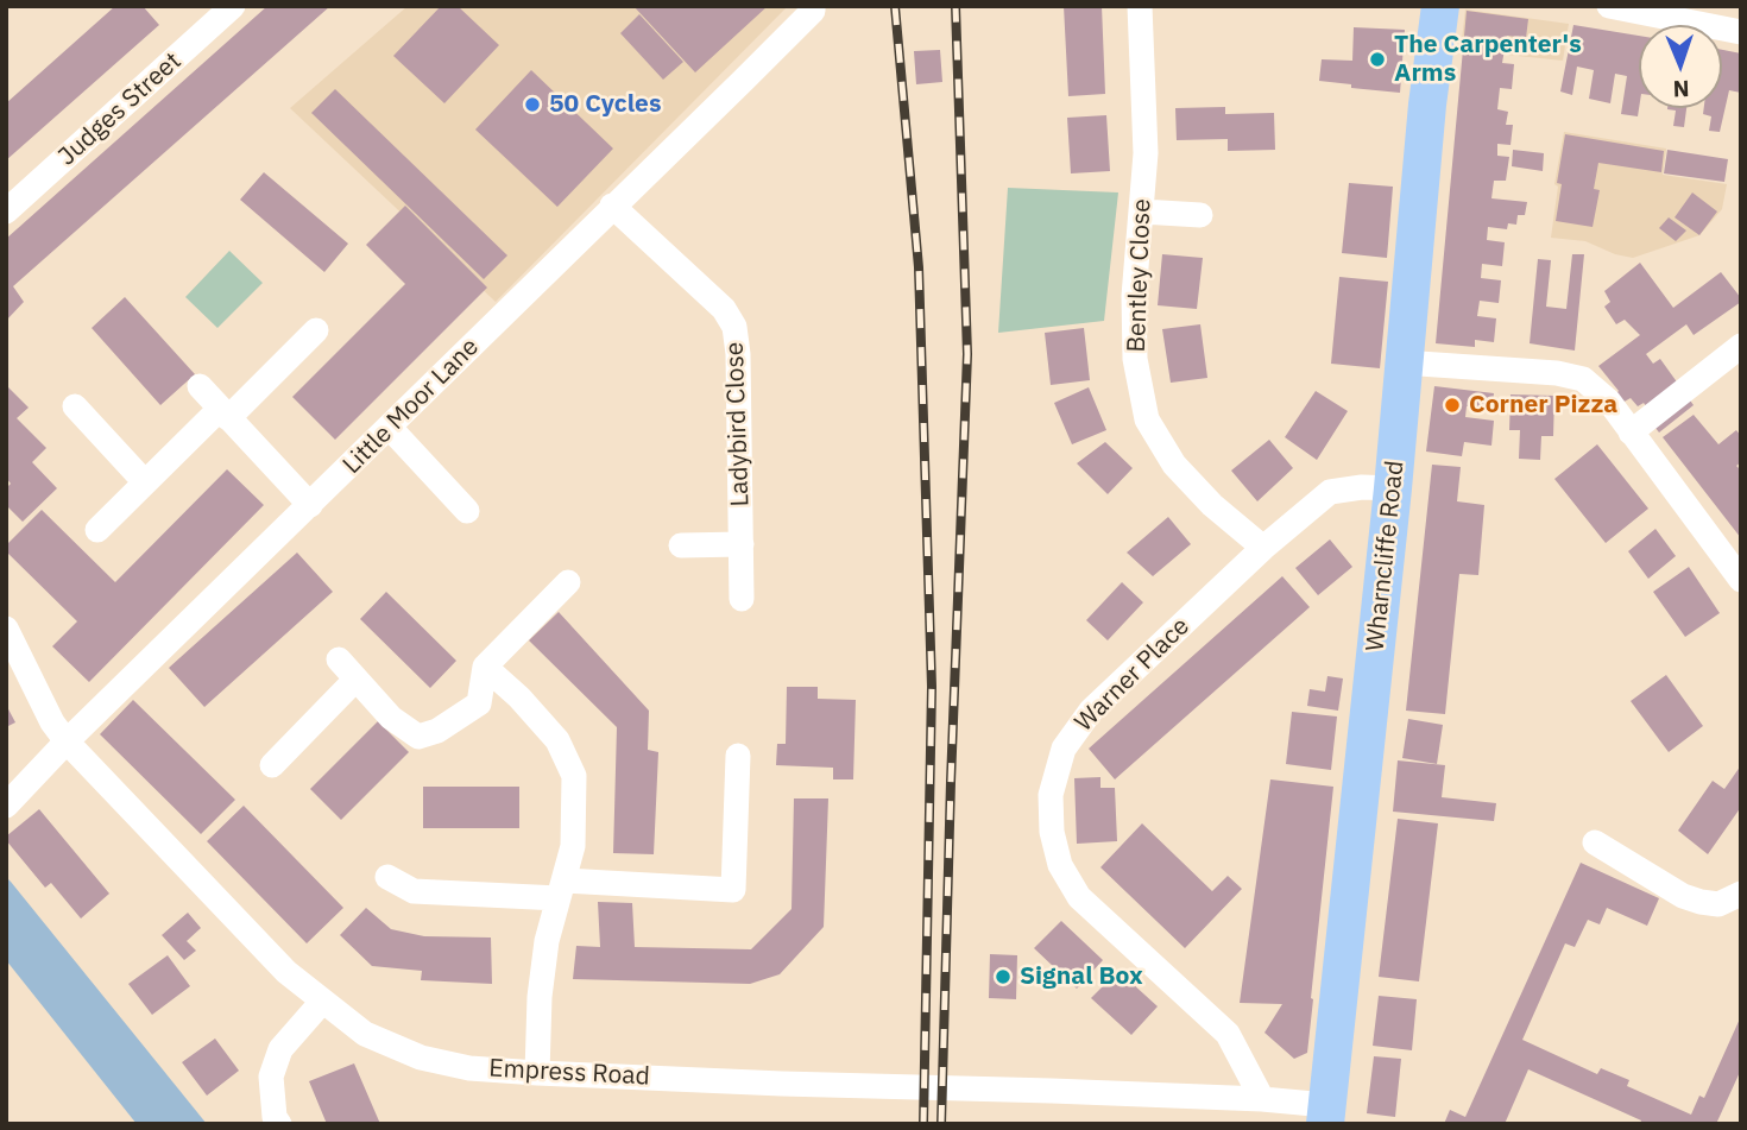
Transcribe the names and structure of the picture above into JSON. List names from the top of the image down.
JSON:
{
  "streets": {
    "main road": ["Wharncliffe Road"],
    "street": [
      "Judges Street",
      "Bentley Close",
      "Little Moor Lane",
      "Ladybird Close",
      "Warner Place",
      "Empress Road"
    ]
  },
  "crossings": [
    ["Bentley Close", "Warner Place"],
    ["Little Moor Lane", "Ladybird Close"],
    ["Little Moor Lane", "Empress Road"],
    ["Wharncliffe Road", "Warner Place"],
    ["Wharncliffe Road", "Empress Road"],
    ["Warner Place", "Empress Road"]
  ],
  "places": [
    "The Carpenter's Arms",
    "50 Cycles",
    "Corner Pizza",
    "Signal Box"
  ],
  "north": "bottom"
}
